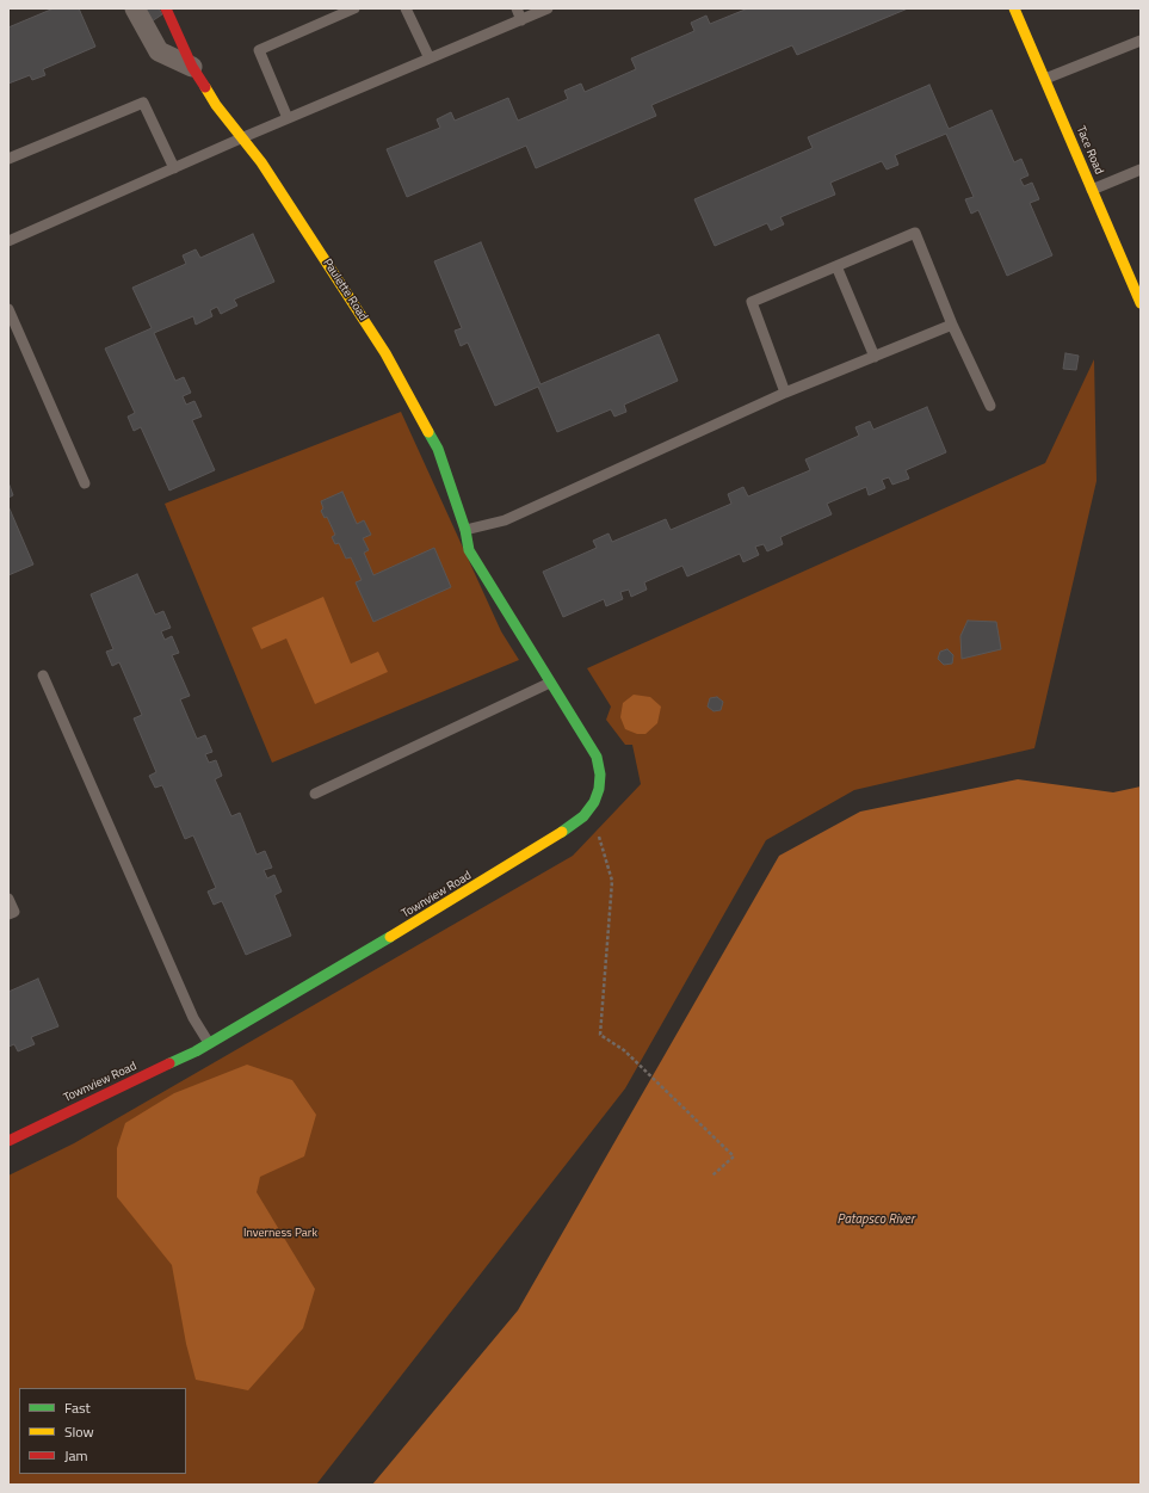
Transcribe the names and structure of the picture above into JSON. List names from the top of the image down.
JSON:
{
  "streets": {
    "street": ["Tace Road", "Paulette Road", "Townview Road"]
  },
  "crossings": [
    ["Paulette Road", "Townview Road"]
  ],
  "water": ["Patapsco River"],
  "parks": ["Inverness Park"],
  "legend": ["Fast", "Slow", "Jam"]
}
